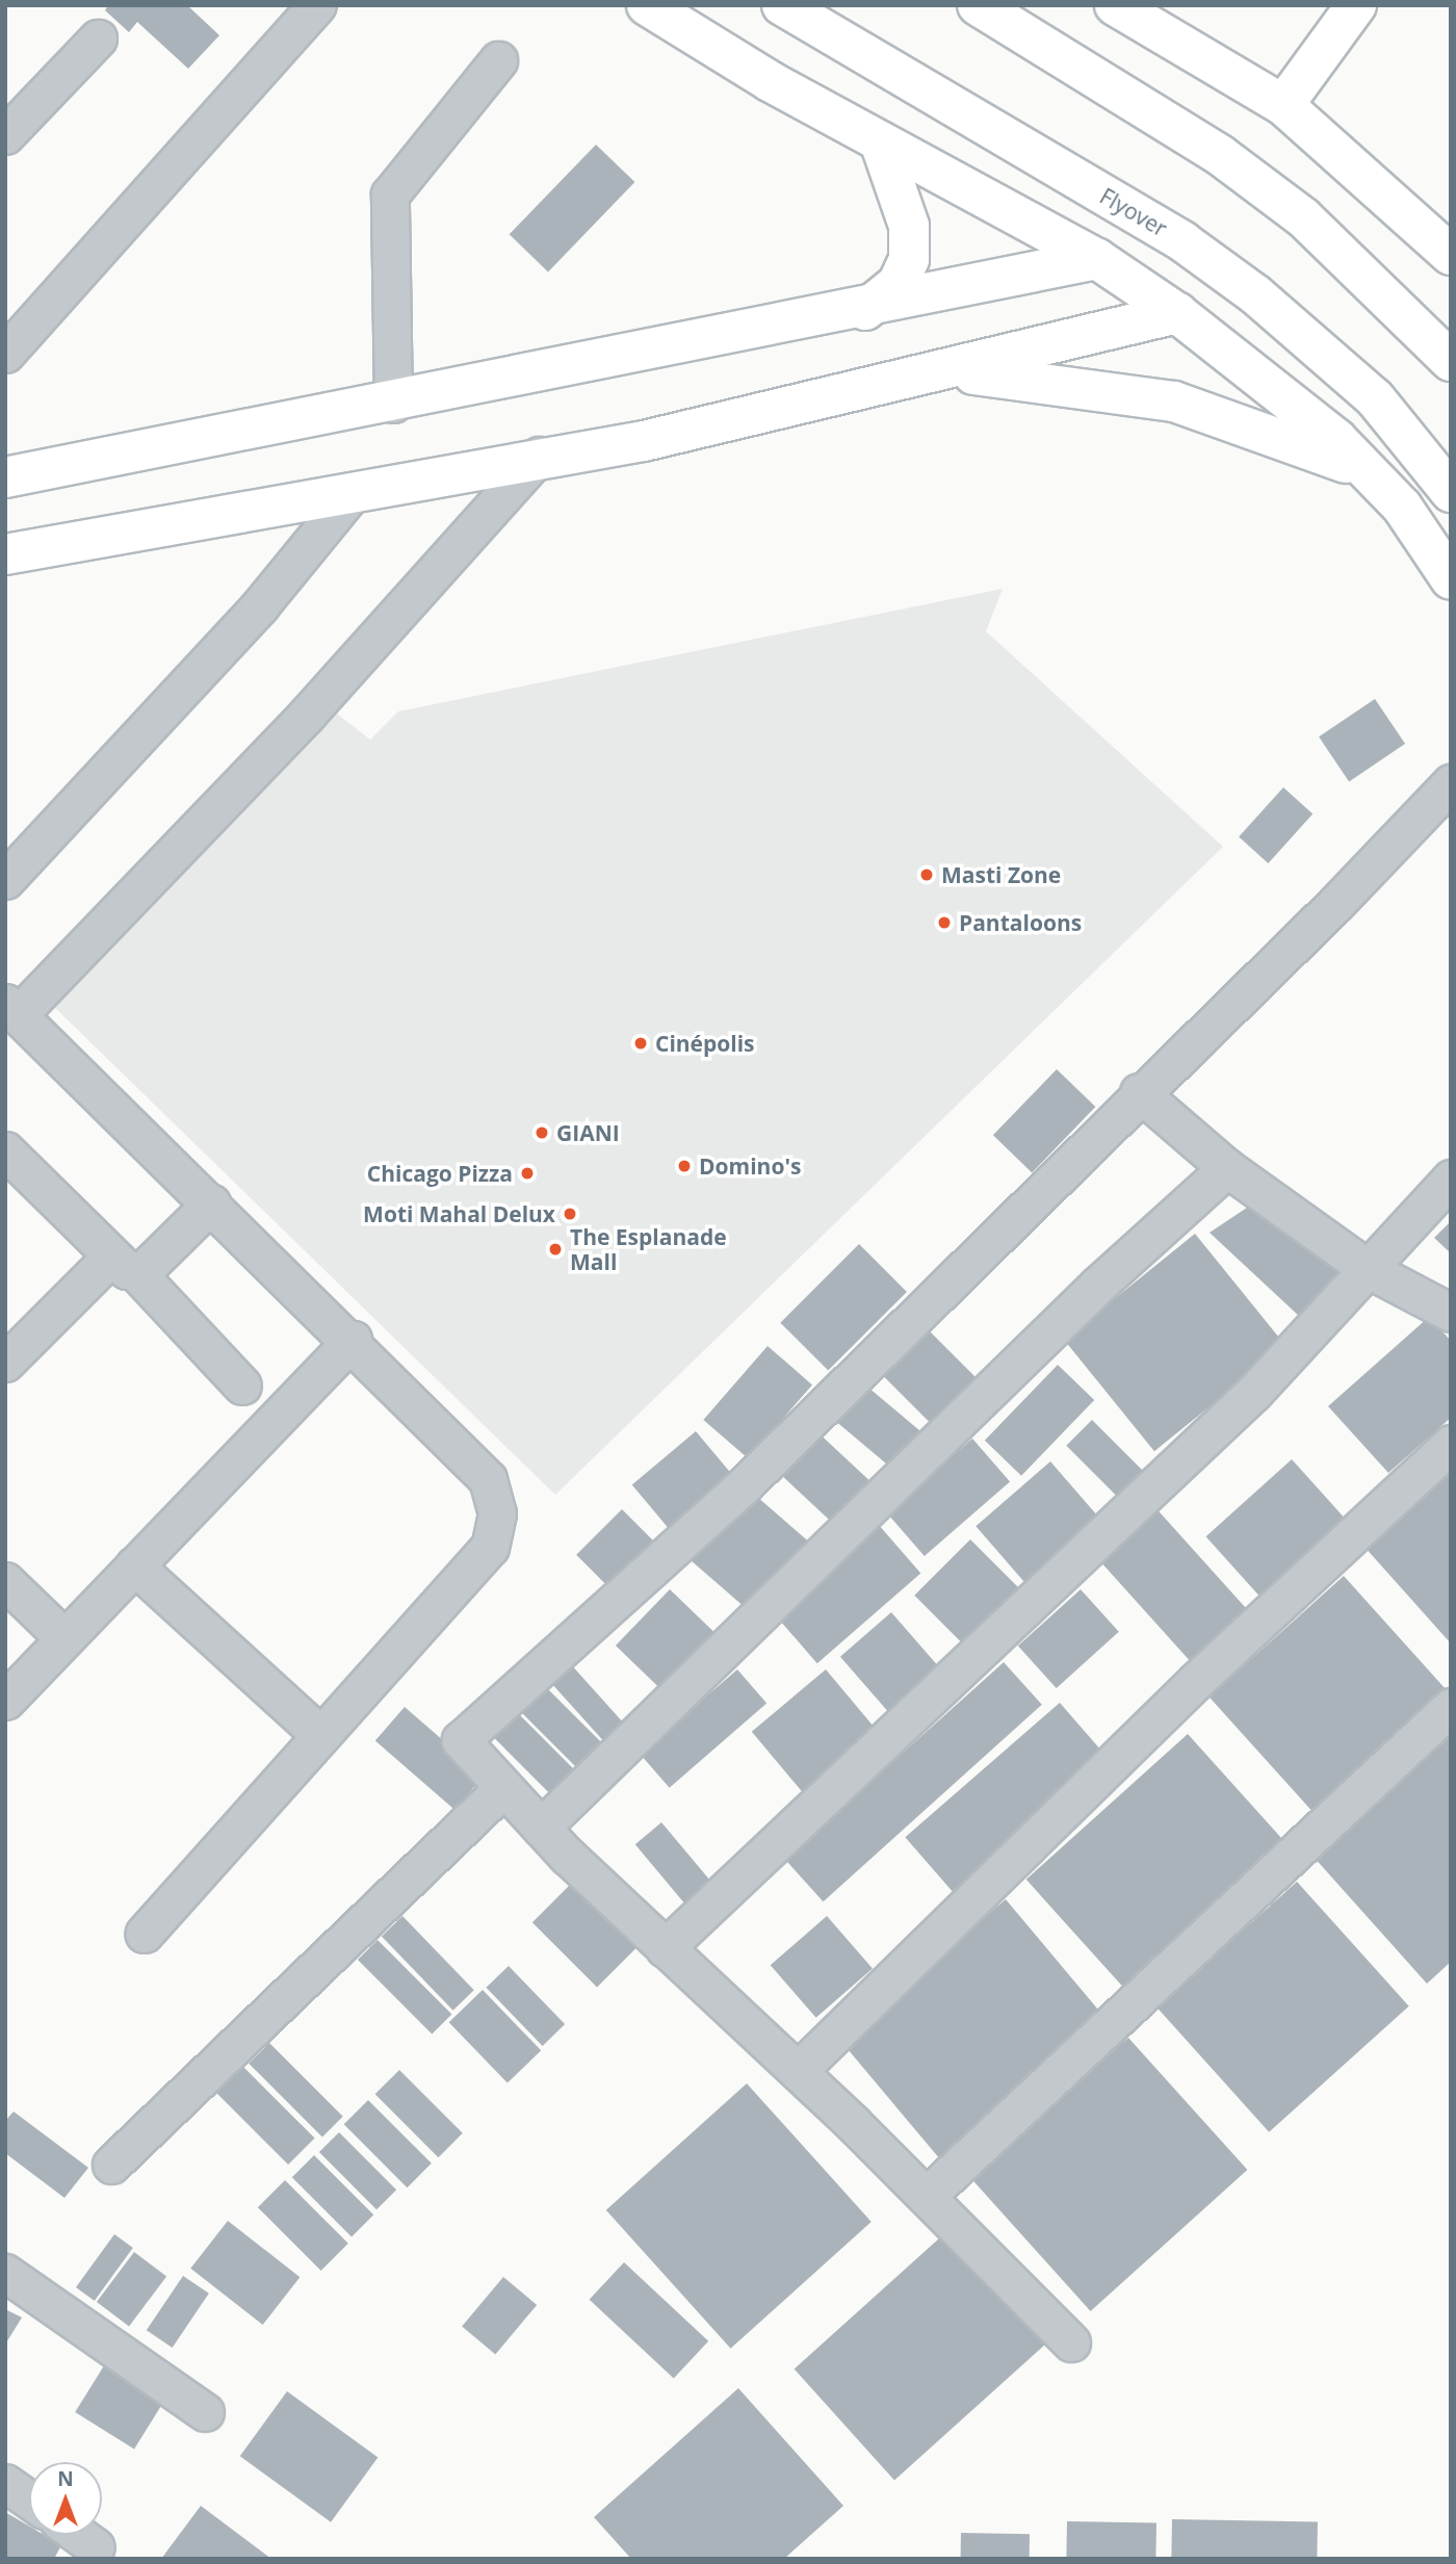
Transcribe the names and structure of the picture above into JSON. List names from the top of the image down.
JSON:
{
  "streets": {
    "street": ["Flyover"]
  },
  "places": [
    "Masti Zone",
    "Pantaloons",
    "Cinépolis",
    "GIANI",
    "Domino's",
    "Chicago Pizza",
    "Moti Mahal Delux",
    "The Esplanade Mall"
  ],
  "north": "top"
}
